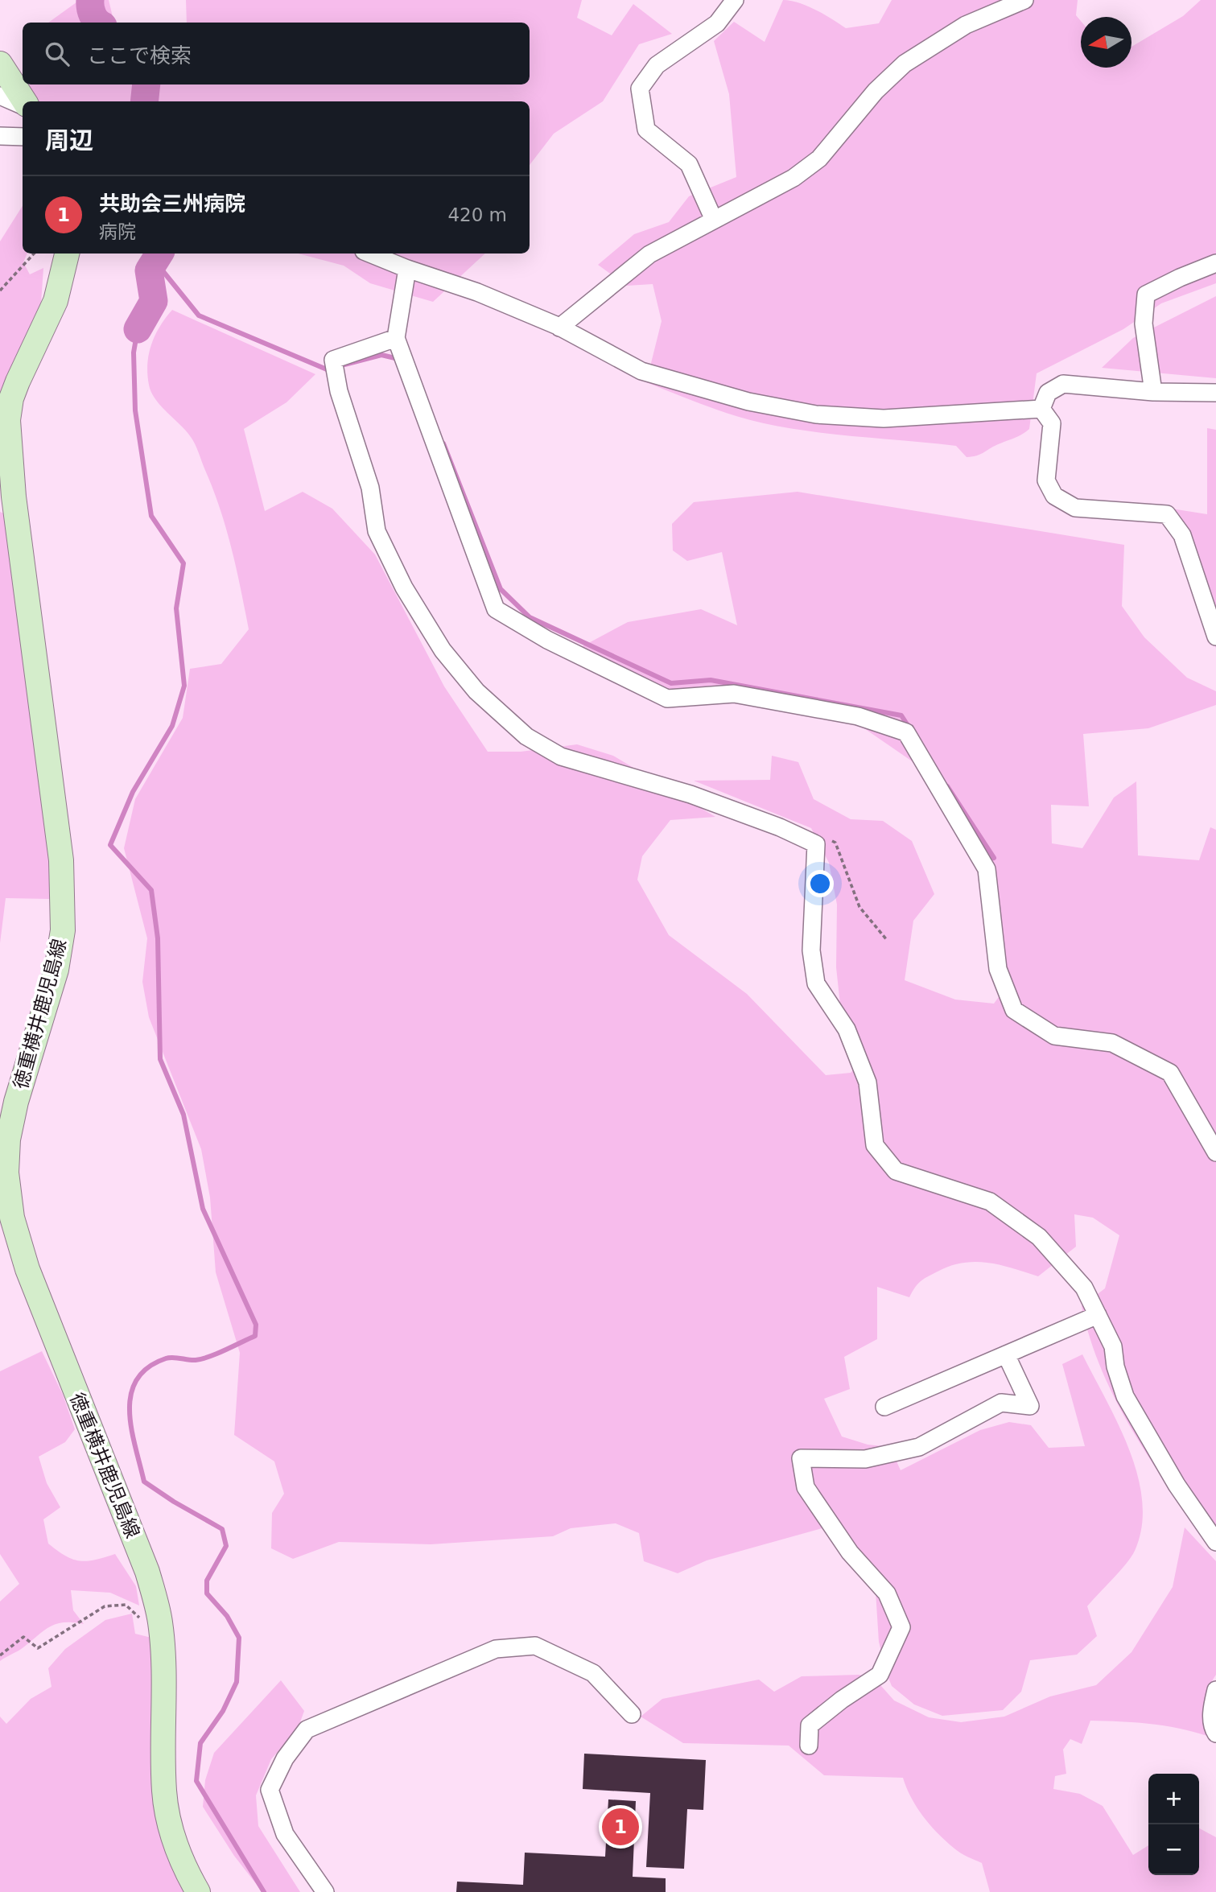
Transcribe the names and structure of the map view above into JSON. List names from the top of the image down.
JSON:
{
  "streets": {
    "main road": ["徳重横井鹿児島線"]
  },
  "north": "left",
  "page": {
    "search": "ここで検索",
    "heading": "周辺",
    "list": [
      {
        "mark": "1",
        "name": "共助会三州病院",
        "note": "病院",
        "value": "420 m"
      }
    ],
    "map_buttons": ["+", "−"],
    "pins": "1"
  }
}
